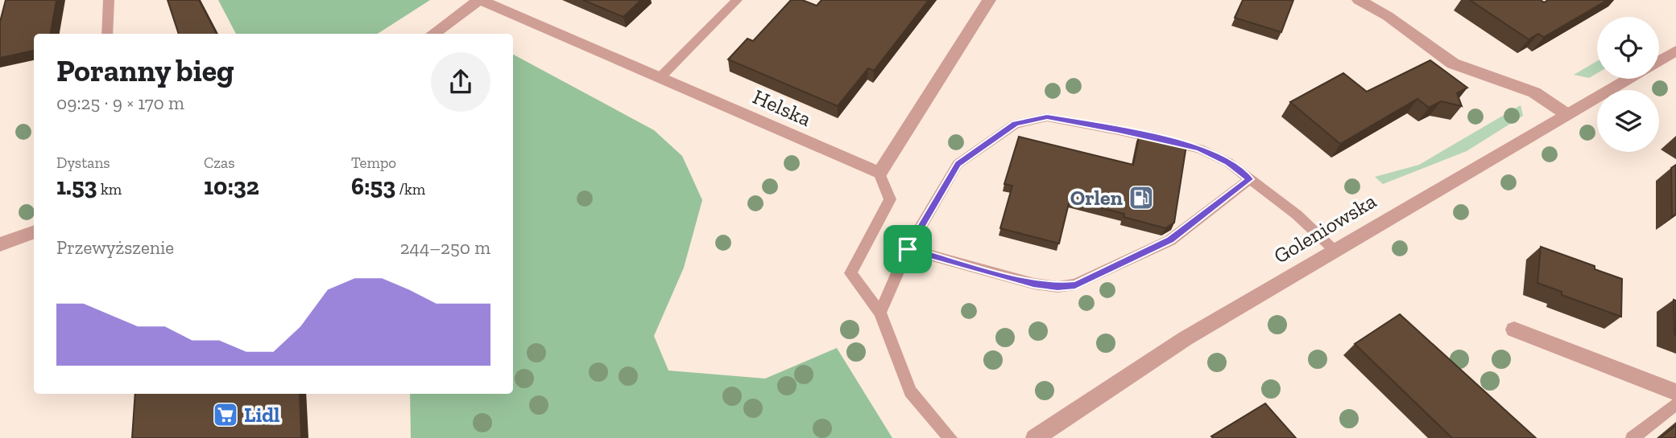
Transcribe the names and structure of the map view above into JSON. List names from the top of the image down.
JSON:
{
  "streets": {
    "street": ["Helska", "Goleniowska"]
  },
  "places": {
    "fuel station": ["Orlen"],
    "supermarket": ["Lidl"]
  },
  "page": {
    "heading": ["Poranny bieg", "09:25 · 9 × 170 m"],
    "stats": [
      ["Dystans", "1.53 km"],
      ["Czas", "10:32"],
      ["Tempo", "6:53 /km"]
    ],
    "chart": ["Przewyższenie", "244–250 m"]
  }
}
